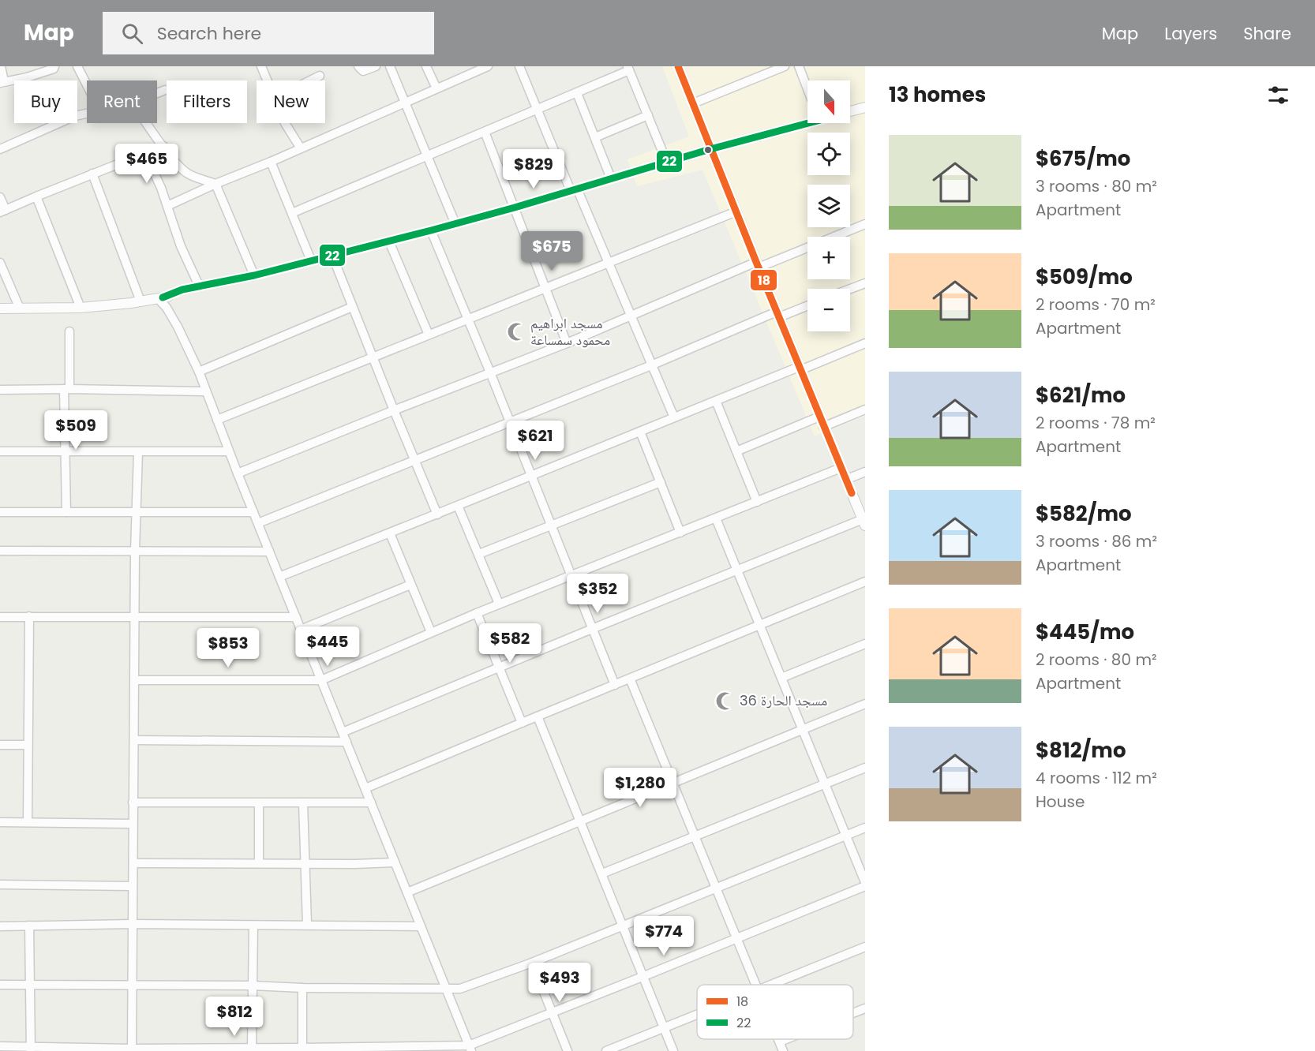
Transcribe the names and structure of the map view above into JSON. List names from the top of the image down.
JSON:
{
  "places": {
    "mosque": ["مسجد ابراهيم محمود سمساعة", "مسجد الحارة 36"]
  },
  "lines": ["transit line 18", "transit line 22"],
  "legend": ["18", "22"],
  "north": "bottom",
  "page": {
    "header": "Map",
    "search": "Search here",
    "nav": ["Map", "Layers", "Share"],
    "heading": "13 homes",
    "map_buttons": ["+", "−"],
    "chip": [
      "Buy",
      "Rent",
      "Filters",
      "New"
    ],
    "list": [
      {
        "name": "$675/mo",
        "note": "3 rooms · 80 m² · Apartment"
      },
      {
        "name": "$509/mo",
        "note": "2 rooms · 70 m² · Apartment"
      },
      {
        "name": "$621/mo",
        "note": "2 rooms · 78 m² · Apartment"
      },
      {
        "name": "$582/mo",
        "note": "3 rooms · 86 m² · Apartment"
      },
      {
        "name": "$445/mo",
        "note": "2 rooms · 80 m² · Apartment"
      },
      {
        "name": "$812/mo",
        "note": "4 rooms · 112 m² · House"
      }
    ],
    "price": [
      "$465",
      "$829",
      "$675",
      "$509",
      "$621",
      "$352",
      "$582",
      "$445",
      "$853",
      "$1,280",
      "$774",
      "$493",
      "$812"
    ]
  }
}
